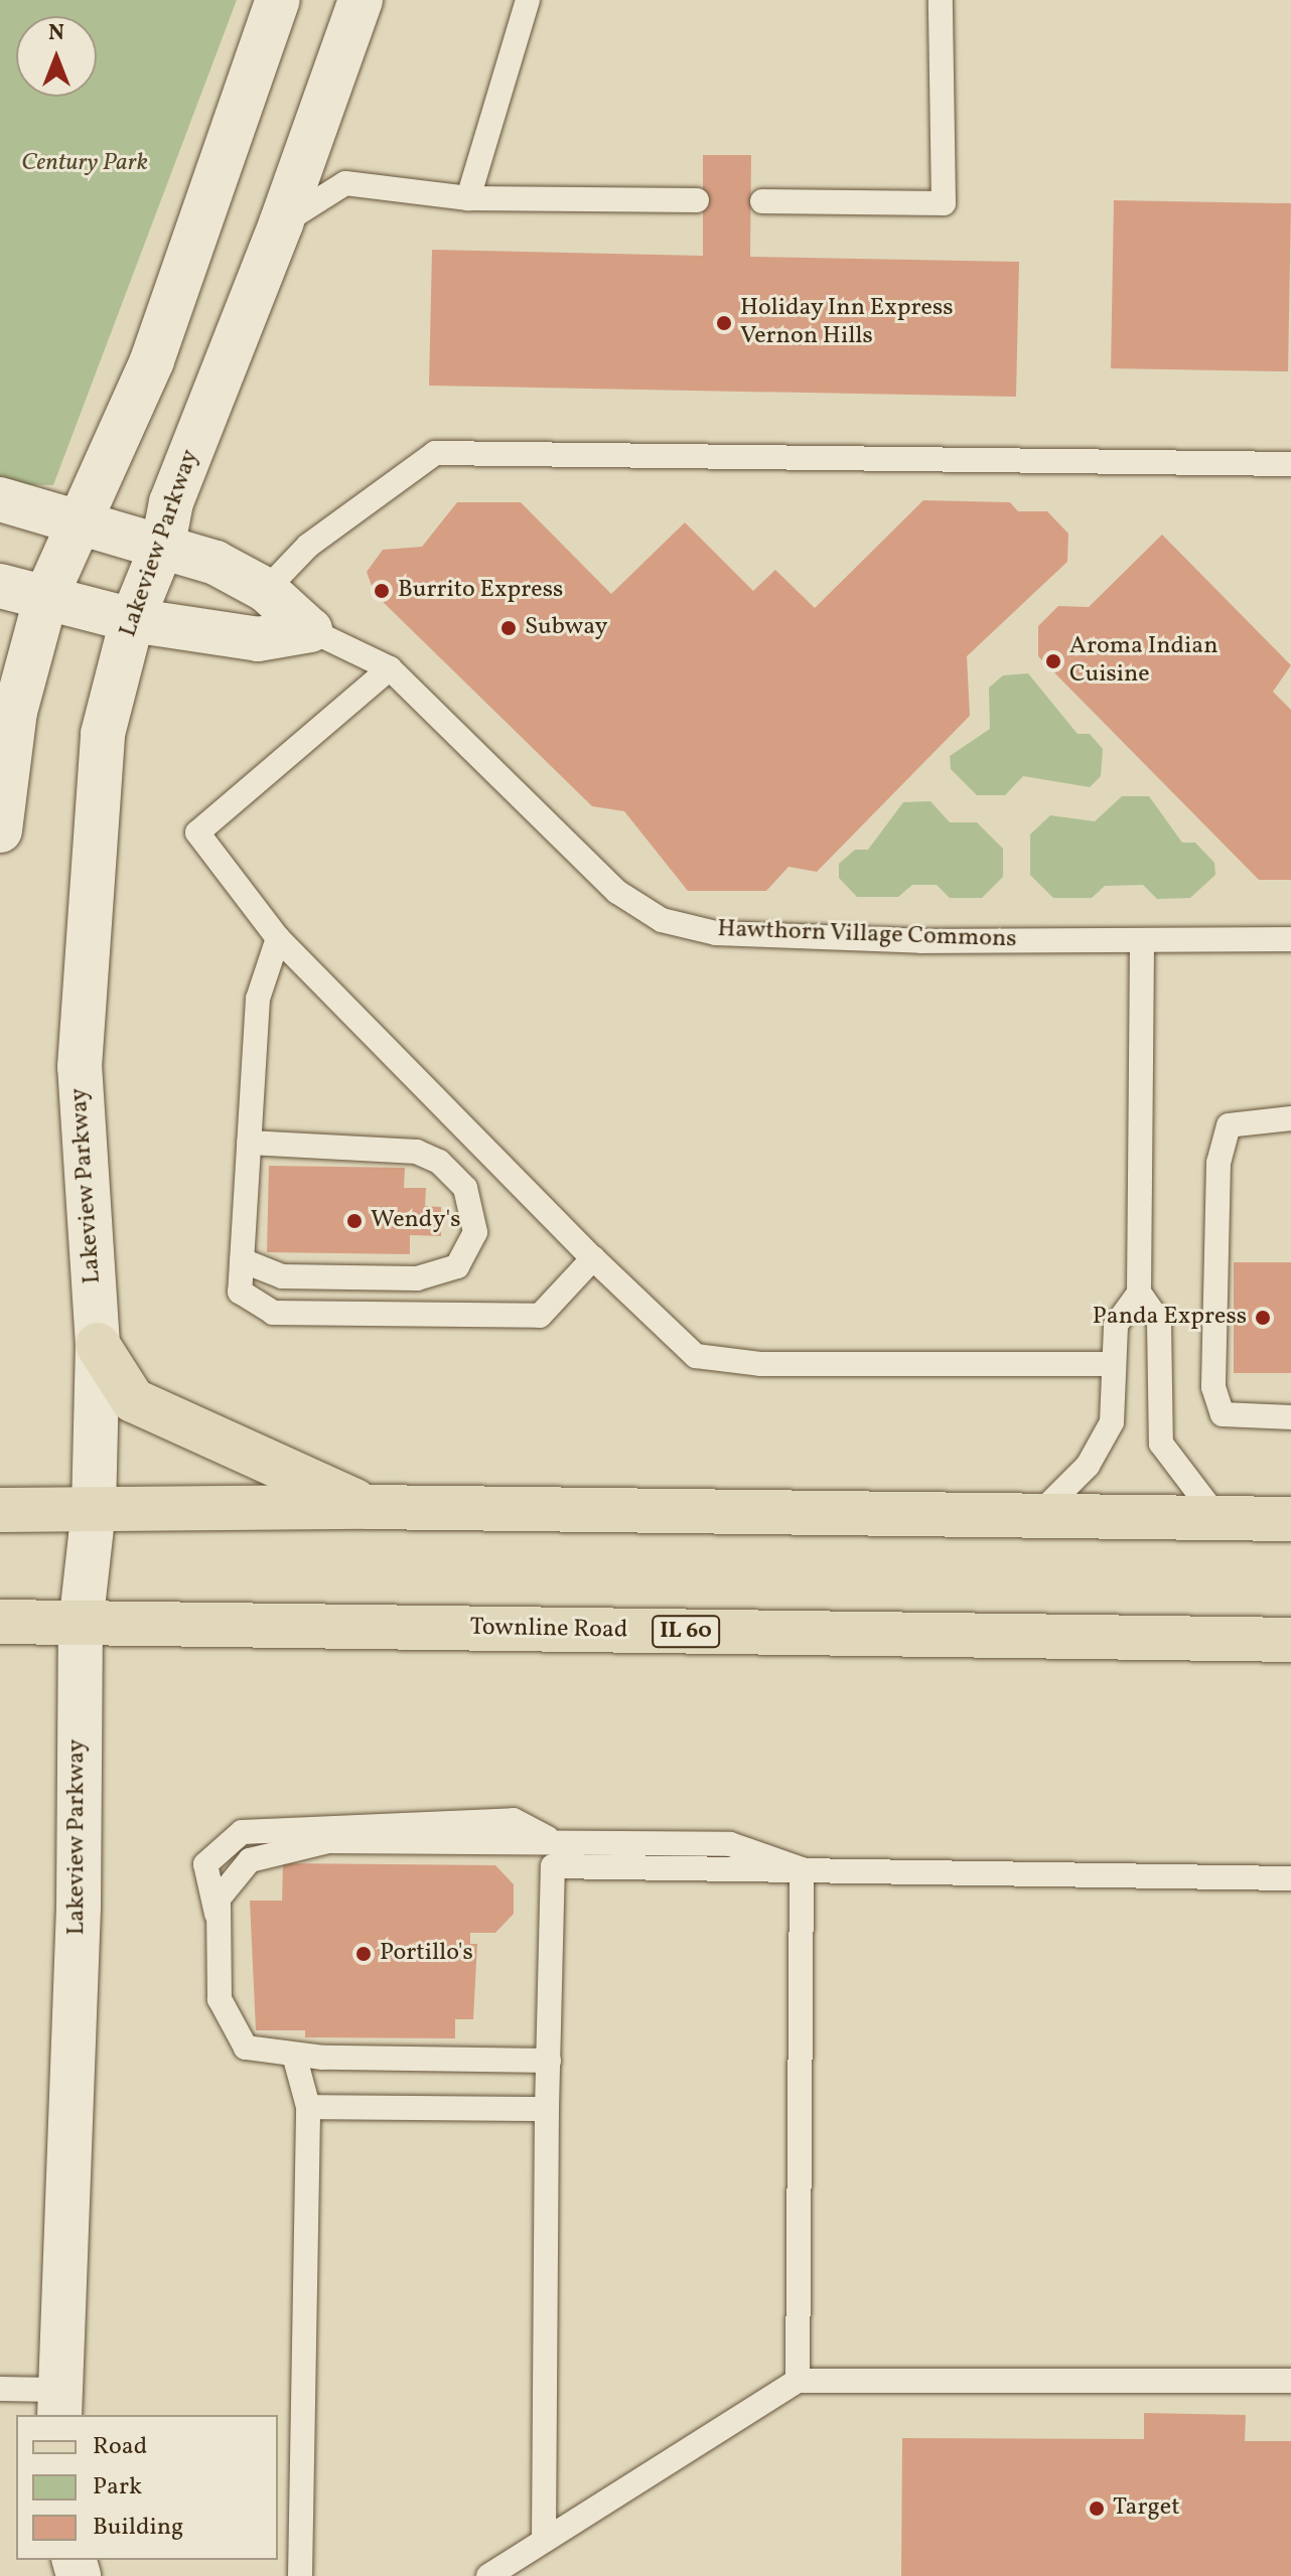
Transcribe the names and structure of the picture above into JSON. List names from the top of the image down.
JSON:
{
  "streets": {
    "main road": ["Townline Road", "IL 60"],
    "street": ["Lakeview Parkway"],
    "lane": ["Hawthorn Village Commons"]
  },
  "crossings": [
    ["Lakeview Parkway", "Townline Road"]
  ],
  "parks": ["Century Park"],
  "places": [
    "Holiday Inn Express Vernon Hills",
    "Burrito Express",
    "Subway",
    "Aroma Indian Cuisine",
    "Wendy's",
    "Panda Express",
    "Portillo's",
    "Target"
  ],
  "legend": ["Road", "Park", "Building"],
  "north": "top"
}
